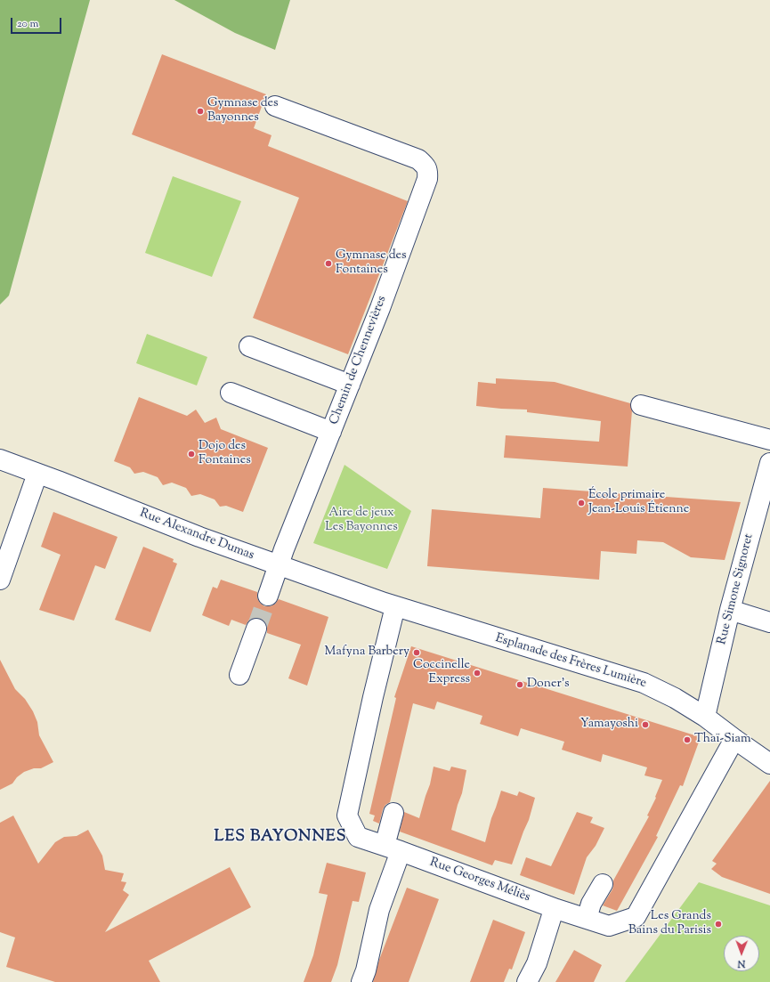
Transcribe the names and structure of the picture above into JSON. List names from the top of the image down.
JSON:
{
  "streets": {
    "street": [
      "Chemin de Chennevières",
      "Rue Alexandre Dumas",
      "Rue Simone Signoret",
      "Esplanade des Frères Lumière",
      "Rue Georges Méliès"
    ]
  },
  "crossings": [
    ["Chemin de Chennevières", "Rue Alexandre Dumas"],
    ["Rue Alexandre Dumas", "Esplanade des Frères Lumière"],
    ["Rue Alexandre Dumas", "Rue Georges Méliès"],
    ["Rue Simone Signoret", "Esplanade des Frères Lumière"],
    ["Esplanade des Frères Lumière", "Rue Georges Méliès"]
  ],
  "districts": ["LES BAYONNES"],
  "parks": ["Aire de jeux Les Bayonnes"],
  "places": [
    "Gymnase des Bayonnes",
    "Gymnase des Fontaines",
    "Dojo des Fontaines",
    "École primaire Jean-Louis Étienne",
    "Mafyna Barbery",
    "Coccinelle Express",
    "Doner's",
    "Yamayoshi",
    "Thaï-Siam",
    "Les Grands Bains du Parisis"
  ],
  "scale_bar": "20 m",
  "north": "bottom"
}
